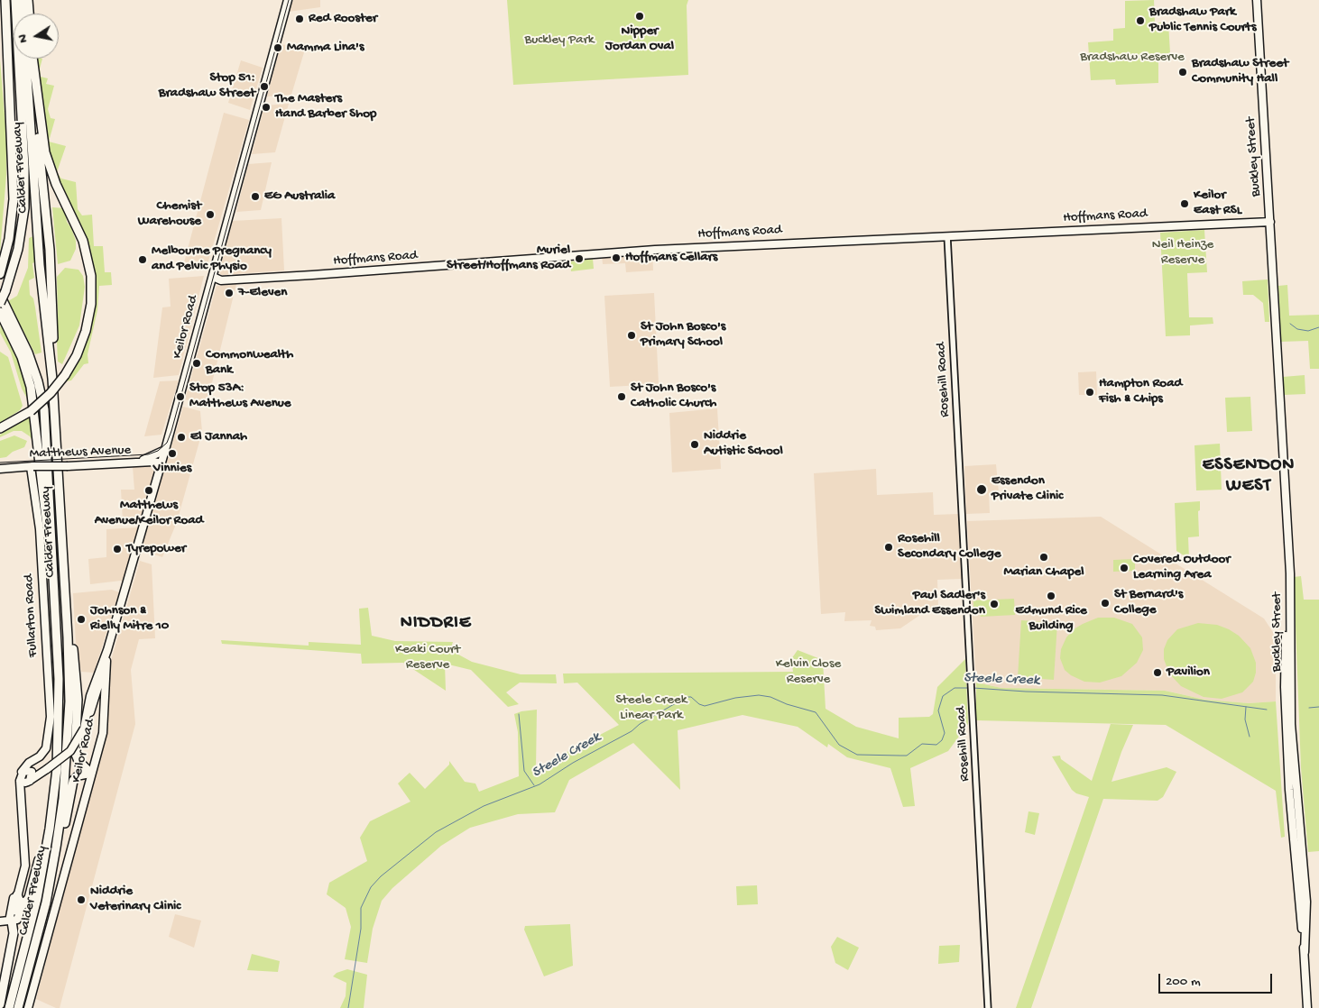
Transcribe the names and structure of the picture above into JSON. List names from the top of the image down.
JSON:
{
  "streets": {
    "highway": ["Calder Freeway"],
    "main road": [
      "Buckley Street",
      "Hoffmans Road",
      "Keilor Road",
      "Matthews Avenue",
      "Fullarton Road"
    ],
    "street": ["Rosehill Road"]
  },
  "crossings": [
    ["Buckley Street", "Hoffmans Road"],
    ["Hoffmans Road", "Keilor Road"],
    ["Hoffmans Road", "Rosehill Road"],
    ["Keilor Road", "Matthews Avenue"],
    ["Keilor Road", "Fullarton Road"],
    ["Matthews Avenue", "Fullarton Road"]
  ],
  "districts": ["ESSENDON WEST", "NIDDRIE"],
  "water": ["Steele Creek"],
  "parks": [
    "Buckley Park",
    "Bradshaw Reserve",
    "Neil Heinze Reserve",
    "Keaki Court Reserve",
    "Kelvin Close Reserve",
    "Steele Creek Linear Park"
  ],
  "places": [
    "Nipper Jordan Oval",
    "Red Rooster",
    "Bradshaw Park Public Tennis Courts",
    "Mamma Lina's",
    "Bradshaw Street Community Hall",
    "Stop 51: Bradshaw Street",
    "The Masters Hand Barber Shop",
    "EG Australia",
    "Keilor East RSL",
    "Chemist Warehouse",
    "Hoffmans Cellars",
    "Muriel Street/Hoffmans Road",
    "Melbourne Pregnancy and Pelvic Physio",
    "7-Eleven",
    "St John Bosco's Primary School",
    "Commonwealth Bank",
    "Hampton Road Fish & Chips",
    "Stop 53A: Matthews Avenue",
    "St John Bosco's Catholic Church",
    "El Jannah",
    "Niddrie Autistic School",
    "Vinnies",
    "Essendon Private Clinic",
    "Matthews Avenue/Keilor Road",
    "Rosehill Secondary College",
    "Tyrepower",
    "Marian Chapel",
    "Covered Outdoor Learning Area",
    "Edmund Rice Building",
    "St Bernard's College",
    "Paul Sadler's Swimland Essendon",
    "Johnson & Rielly Mitre 10",
    "Pavilion",
    "Niddrie Veterinary Clinic"
  ],
  "scale_bar": "200 m",
  "north": "left"
}
